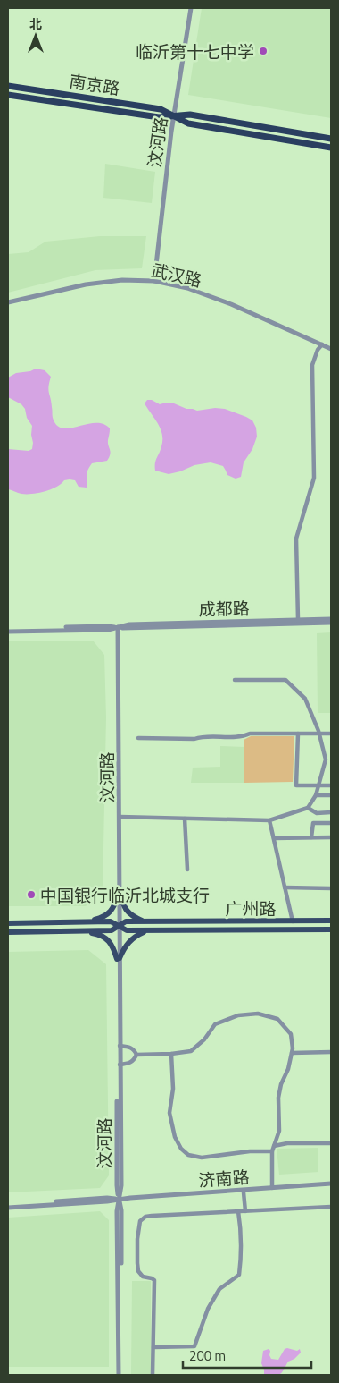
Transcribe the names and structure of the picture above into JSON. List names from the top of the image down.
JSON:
{
  "streets": {
    "highway": ["南京路"],
    "main road": ["广州路"],
    "street": [
      "汶河路",
      "武汉路",
      "成都路",
      "济南路"
    ]
  },
  "crossings": [
    ["南京路", "汶河路"],
    ["汶河路", "武汉路"],
    ["汶河路", "成都路"],
    ["汶河路", "广州路"],
    ["汶河路", "济南路"]
  ],
  "places": ["临沂第十七中学", "中国银行临沂北城支行"],
  "scale_bar": "200 m",
  "north": "top"
}
